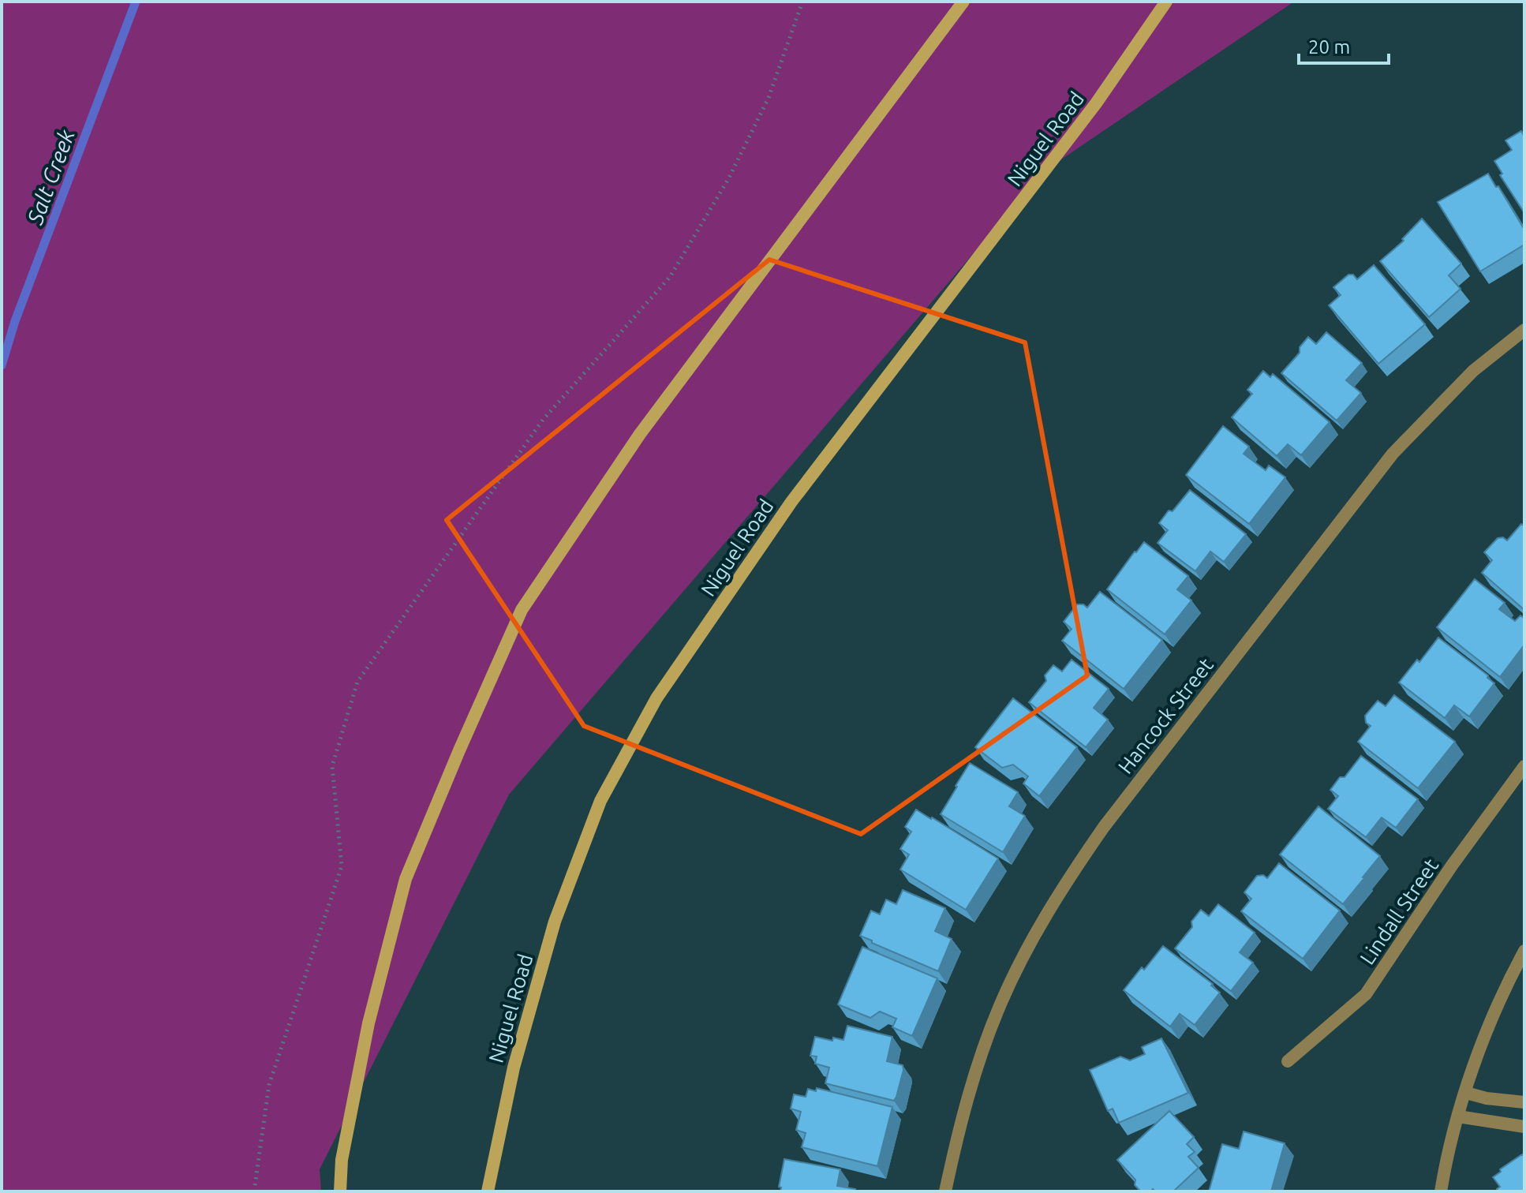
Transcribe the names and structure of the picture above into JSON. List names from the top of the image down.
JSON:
{
  "streets": {
    "main road": ["Niguel Road"],
    "street": ["Hancock Street", "Lindall Street"]
  },
  "water": ["Salt Creek"],
  "scale_bar": "20 m"
}
